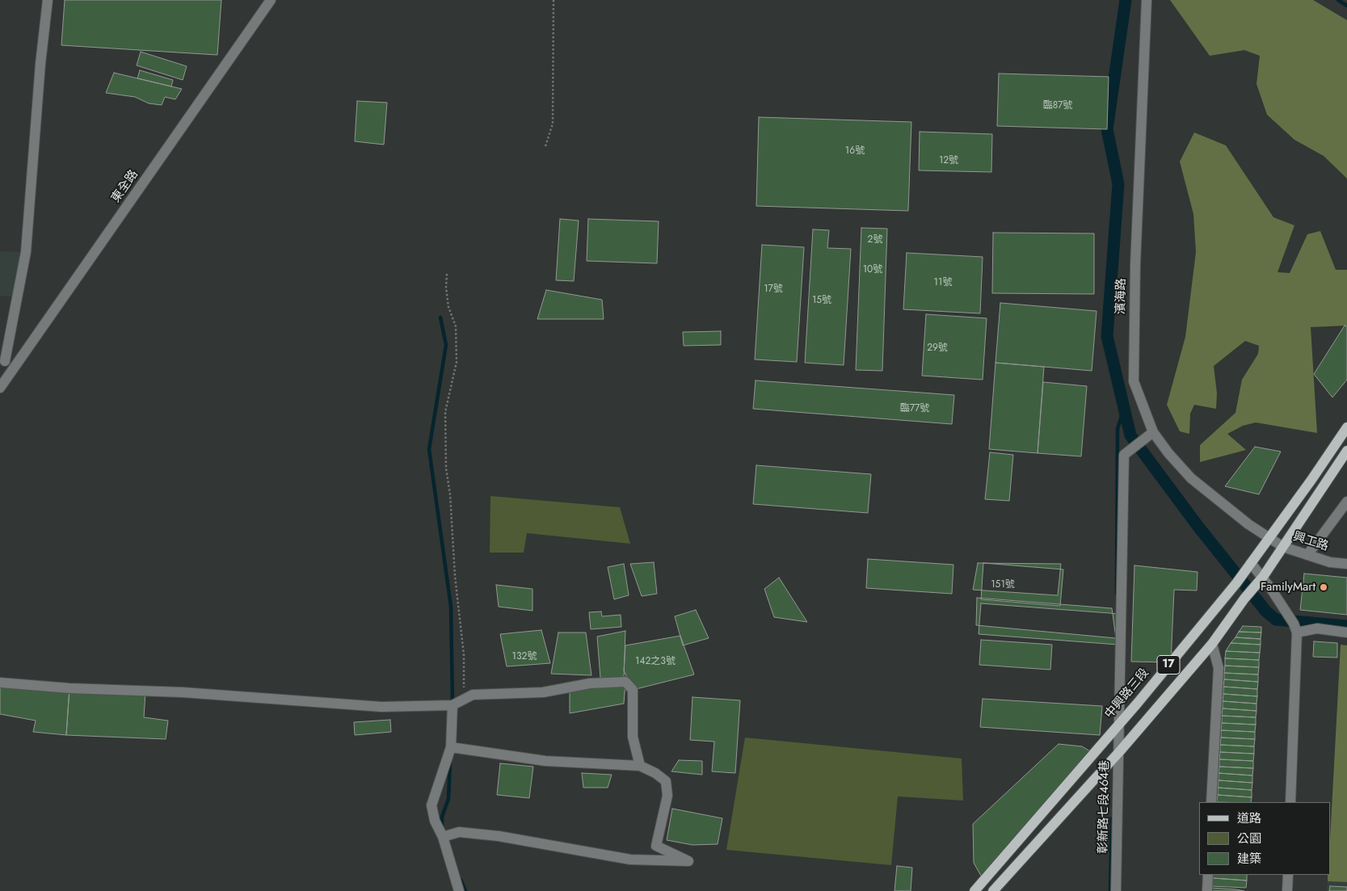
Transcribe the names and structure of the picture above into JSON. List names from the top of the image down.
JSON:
{
  "streets": {
    "main road": ["17", "中興路三段"],
    "street": [
      "東全路",
      "濱海路",
      "興工路",
      "彰新路七段464巷"
    ]
  },
  "crossings": [
    ["濱海路", "興工路"],
    ["濱海路", "中興路三段"],
    ["濱海路", "彰新路七段464巷"],
    ["興工路", "17"],
    ["興工路", "中興路三段"],
    ["17", "彰新路七段464巷"],
    ["中興路三段", "彰新路七段464巷"]
  ],
  "places": ["FamilyMart"],
  "house_numbers": [
    "臨87號",
    "16號",
    "12號",
    "2號",
    "10號",
    "11號",
    "17號",
    "15號",
    "29號",
    "臨77號",
    "151號",
    "132號",
    "142之3號"
  ],
  "legend": ["道路", "公園", "建築"]
}
